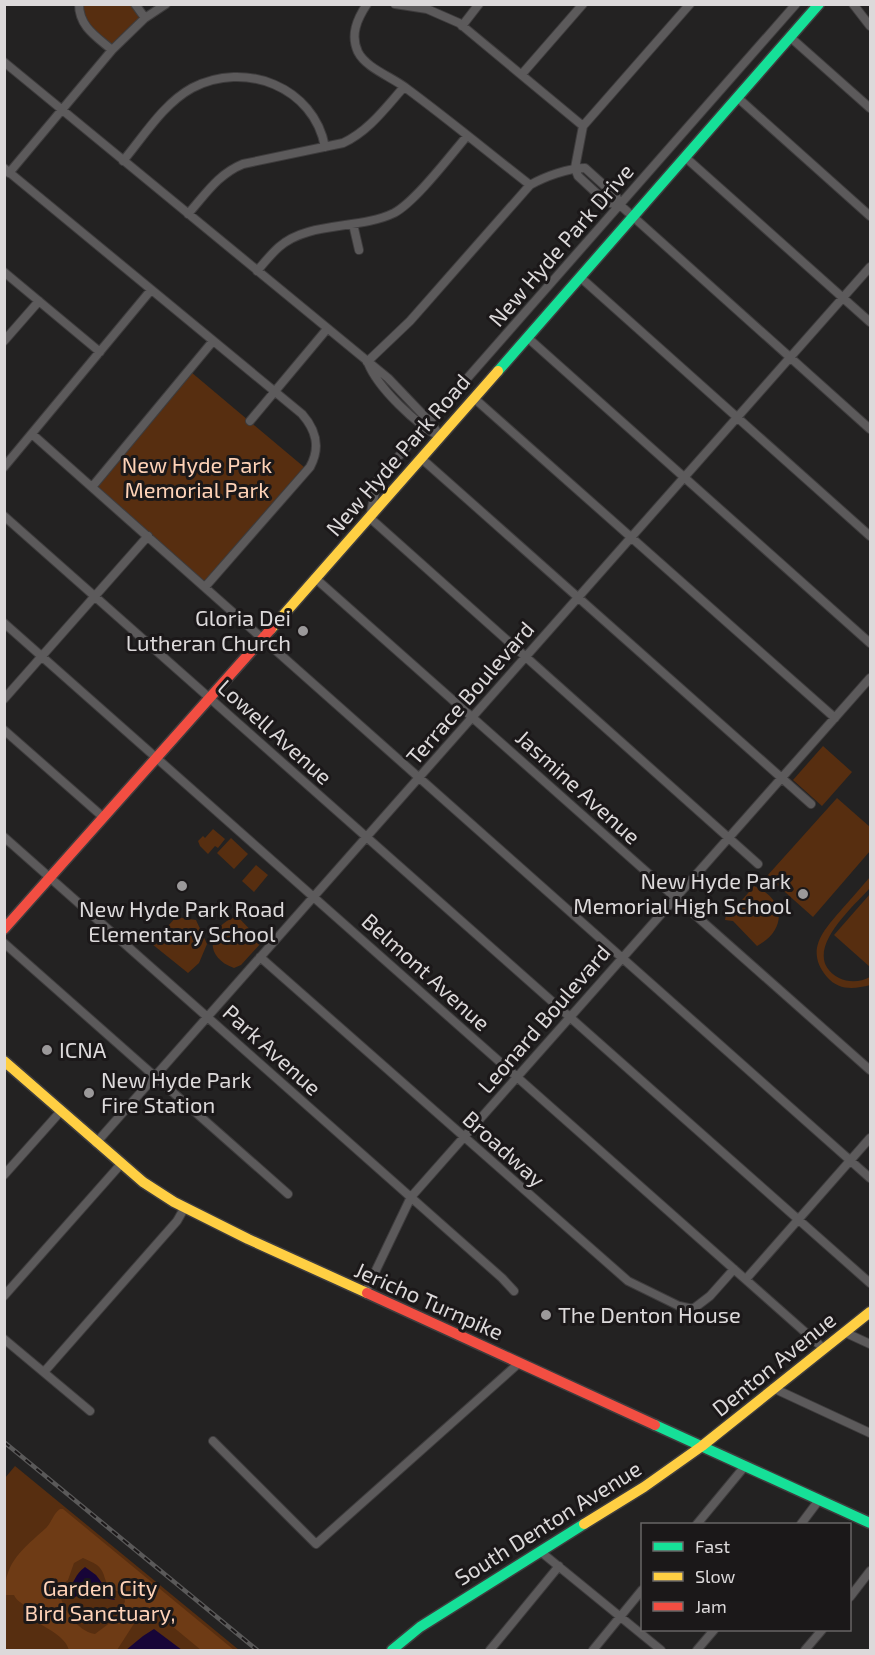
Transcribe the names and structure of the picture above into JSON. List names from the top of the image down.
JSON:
{
  "streets": {
    "main road": [
      "New Hyde Park Road",
      "Jericho Turnpike",
      "Denton Avenue",
      "South Denton Avenue"
    ],
    "street": [
      "New Hyde Park Drive",
      "Terrace Boulevard",
      "Lowell Avenue",
      "Jasmine Avenue",
      "Belmont Avenue",
      "Leonard Boulevard",
      "Park Avenue",
      "Broadway"
    ]
  },
  "crossings": [
    ["New Hyde Park Drive", "New Hyde Park Road"],
    ["New Hyde Park Road", "Lowell Avenue"],
    ["New Hyde Park Road", "Jasmine Avenue"],
    ["New Hyde Park Road", "Belmont Avenue"],
    ["New Hyde Park Road", "Park Avenue"],
    ["Terrace Boulevard", "Lowell Avenue"],
    ["Terrace Boulevard", "Jasmine Avenue"],
    ["Terrace Boulevard", "Belmont Avenue"],
    ["Terrace Boulevard", "Park Avenue"],
    ["Terrace Boulevard", "Broadway"],
    ["Terrace Boulevard", "Jericho Turnpike"],
    ["Lowell Avenue", "Leonard Boulevard"],
    ["Jasmine Avenue", "Leonard Boulevard"],
    ["Belmont Avenue", "Leonard Boulevard"],
    ["Belmont Avenue", "Broadway"],
    ["Belmont Avenue", "Denton Avenue"],
    ["Leonard Boulevard", "Park Avenue"],
    ["Leonard Boulevard", "Broadway"],
    ["Leonard Boulevard", "Jericho Turnpike"],
    ["Jericho Turnpike", "Denton Avenue"],
    ["Jericho Turnpike", "South Denton Avenue"],
    ["Denton Avenue", "South Denton Avenue"]
  ],
  "parks": ["New Hyde Park Memorial Park", "Garden City Bird Sanctuary,"],
  "places": [
    "Gloria Dei Lutheran Church",
    "New Hyde Park Road Elementary School",
    "New Hyde Park Memorial High School",
    "ICNA",
    "New Hyde Park Fire Station",
    "The Denton House"
  ],
  "legend": ["Fast", "Slow", "Jam"]
}
